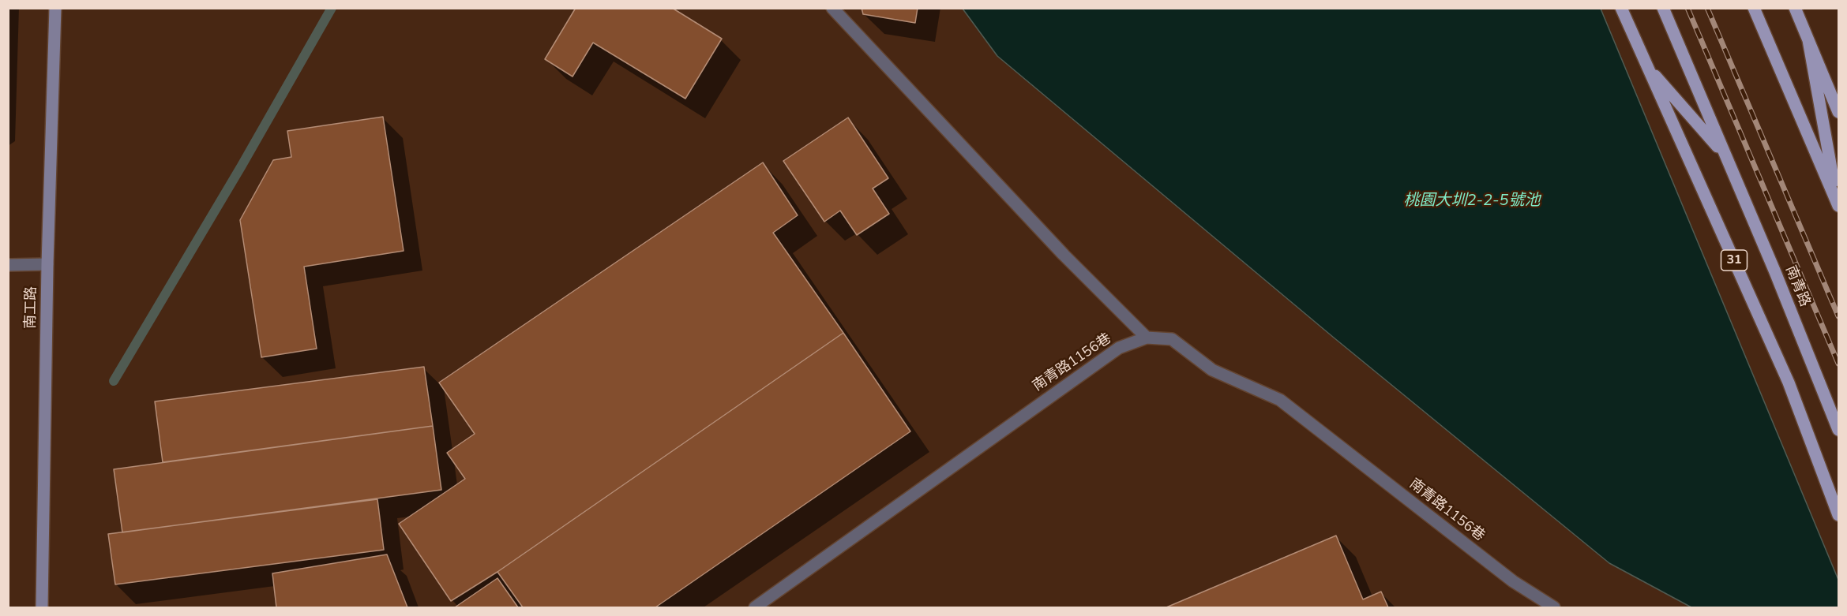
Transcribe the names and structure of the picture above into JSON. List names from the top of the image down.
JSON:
{
  "streets": {
    "main road": ["31", "南青路"],
    "street": ["南工路", "南青路1156巷"]
  },
  "crossings": [
    ["31", "南青路"]
  ],
  "water": ["桃園大圳2-2-5號池"]
}
